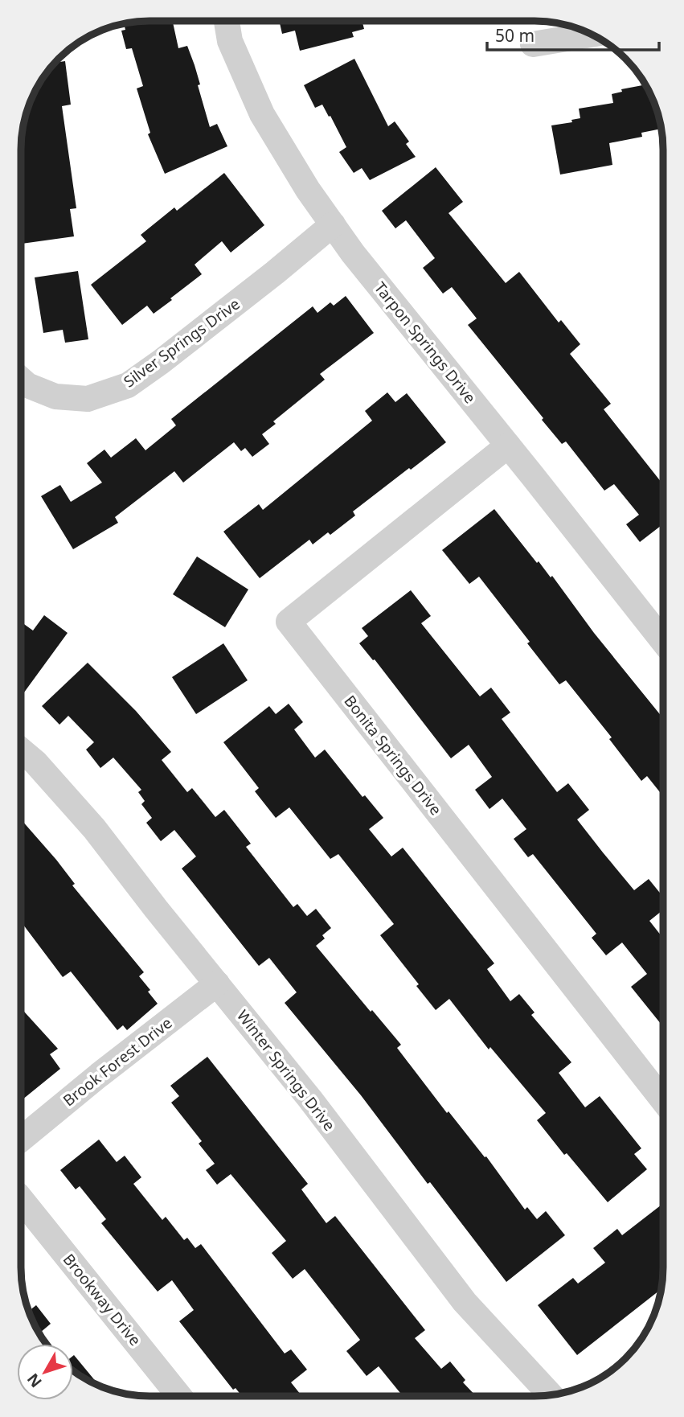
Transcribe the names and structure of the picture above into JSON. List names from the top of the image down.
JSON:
{
  "streets": {
    "street": [
      "Silver Springs Drive",
      "Tarpon Springs Drive",
      "Bonita Springs Drive",
      "Brook Forest Drive",
      "Winter Springs Drive",
      "Brookway Drive"
    ]
  },
  "crossings": [
    ["Silver Springs Drive", "Tarpon Springs Drive"],
    ["Tarpon Springs Drive", "Bonita Springs Drive"],
    ["Brook Forest Drive", "Winter Springs Drive"]
  ],
  "scale_bar": "50 m",
  "north": "bottom left"
}
